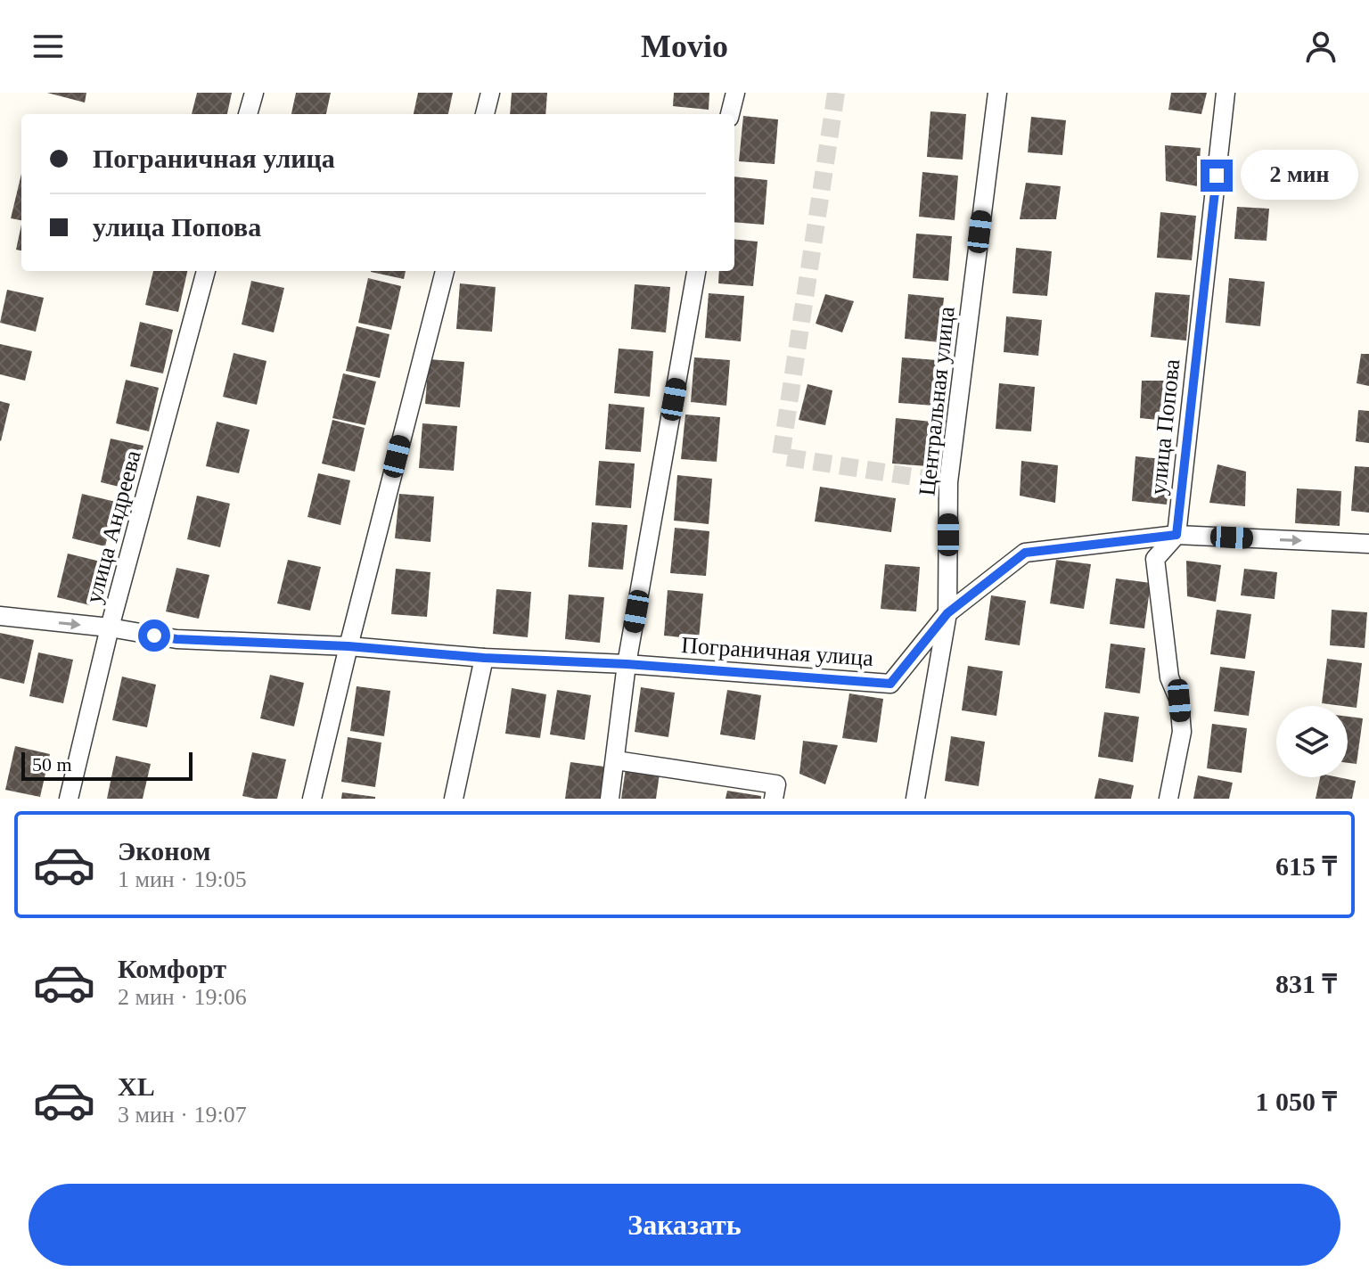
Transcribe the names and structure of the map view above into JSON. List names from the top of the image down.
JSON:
{
  "streets": {
    "street": [
      "Центральная улица",
      "улица Попова",
      "улица Андреева",
      "Пограничная улица"
    ]
  },
  "crossings": [
    ["Центральная улица", "Пограничная улица"],
    ["улица Попова", "Пограничная улица"],
    ["улица Андреева", "Пограничная улица"]
  ],
  "scale_bar": "50 m",
  "page": {
    "header": "Movio",
    "banner": ["Пограничная улица", "улица Попова"],
    "bubble": "2 мин",
    "scale": "50 m",
    "list": [
      {
        "name": "Эконом",
        "note": "1 мин · 19:05",
        "value": "615 ₸"
      },
      {
        "name": "Комфорт",
        "note": "2 мин · 19:06",
        "value": "831 ₸"
      },
      {
        "name": "XL",
        "note": "3 мин · 19:07",
        "value": "1 050 ₸"
      }
    ],
    "buttons": "Заказать"
  }
}
